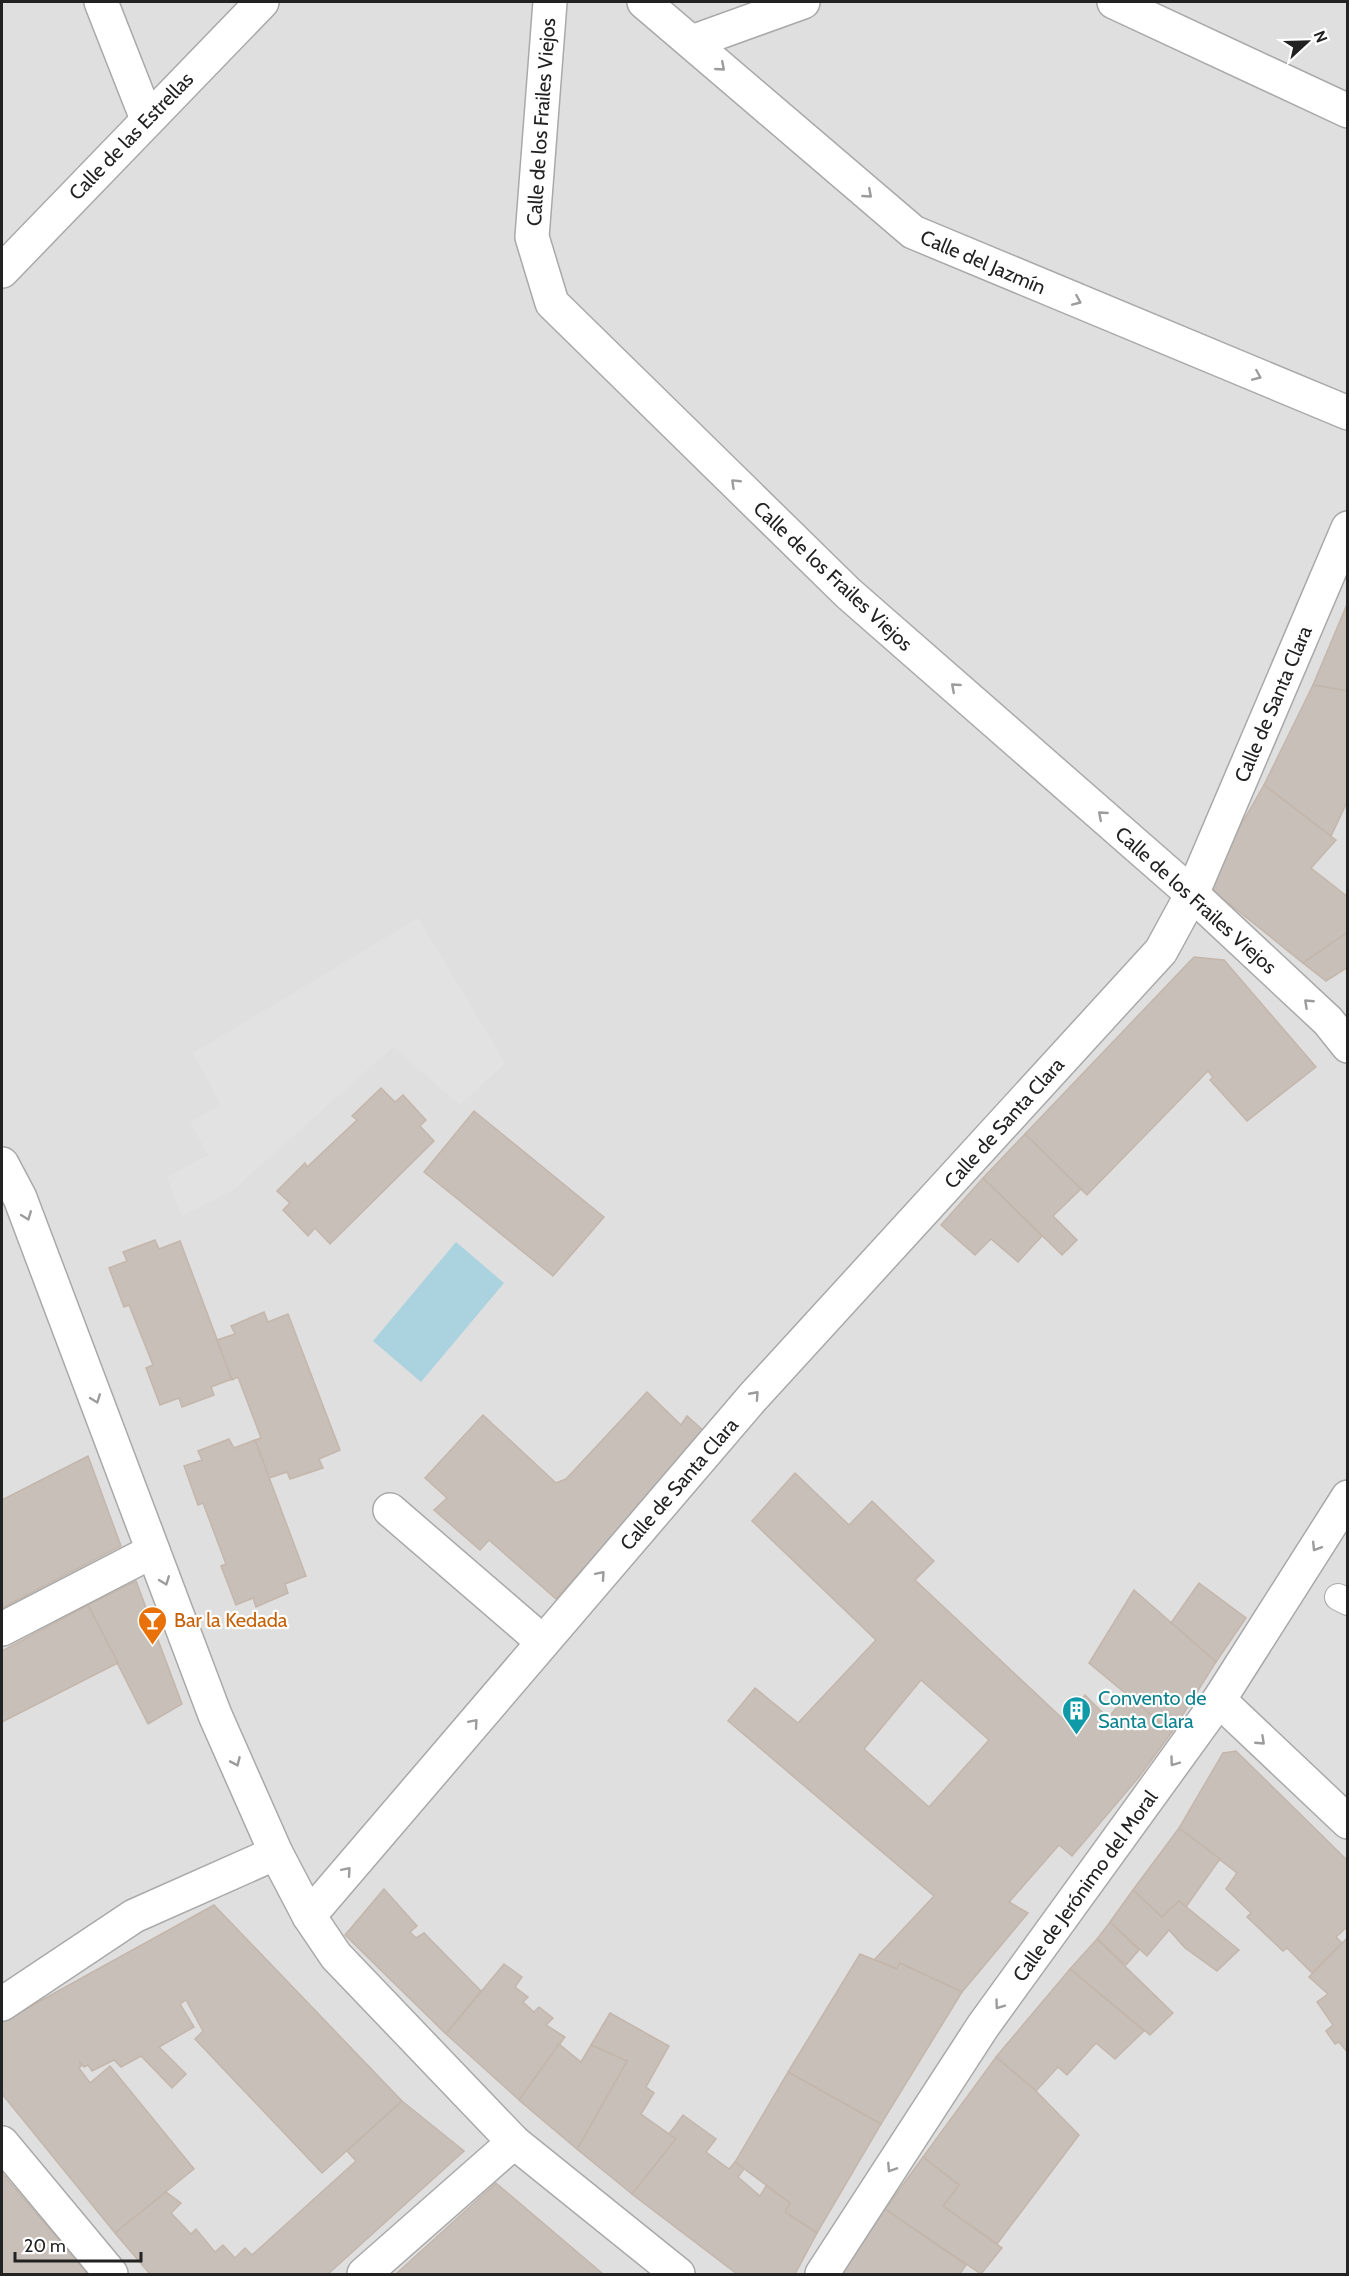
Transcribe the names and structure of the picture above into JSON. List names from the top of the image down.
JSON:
{
  "streets": {
    "street": [
      "Calle de los Frailes Viejos",
      "Calle de las Estrellas",
      "Calle del Jazmín",
      "Calle de Santa Clara",
      "Calle de Jerónimo del Moral"
    ]
  },
  "crossings": [
    ["Calle de los Frailes Viejos", "Calle de Santa Clara"]
  ],
  "one_way": ["Calle de los Frailes Viejos", "Calle de Santa Clara", "Calle de Jerónimo del Moral"],
  "places": {
    "bar": ["Bar la Kedada"],
    "building": ["Convento de Santa Clara"]
  },
  "scale_bar": "20 m",
  "north": "right"
}
